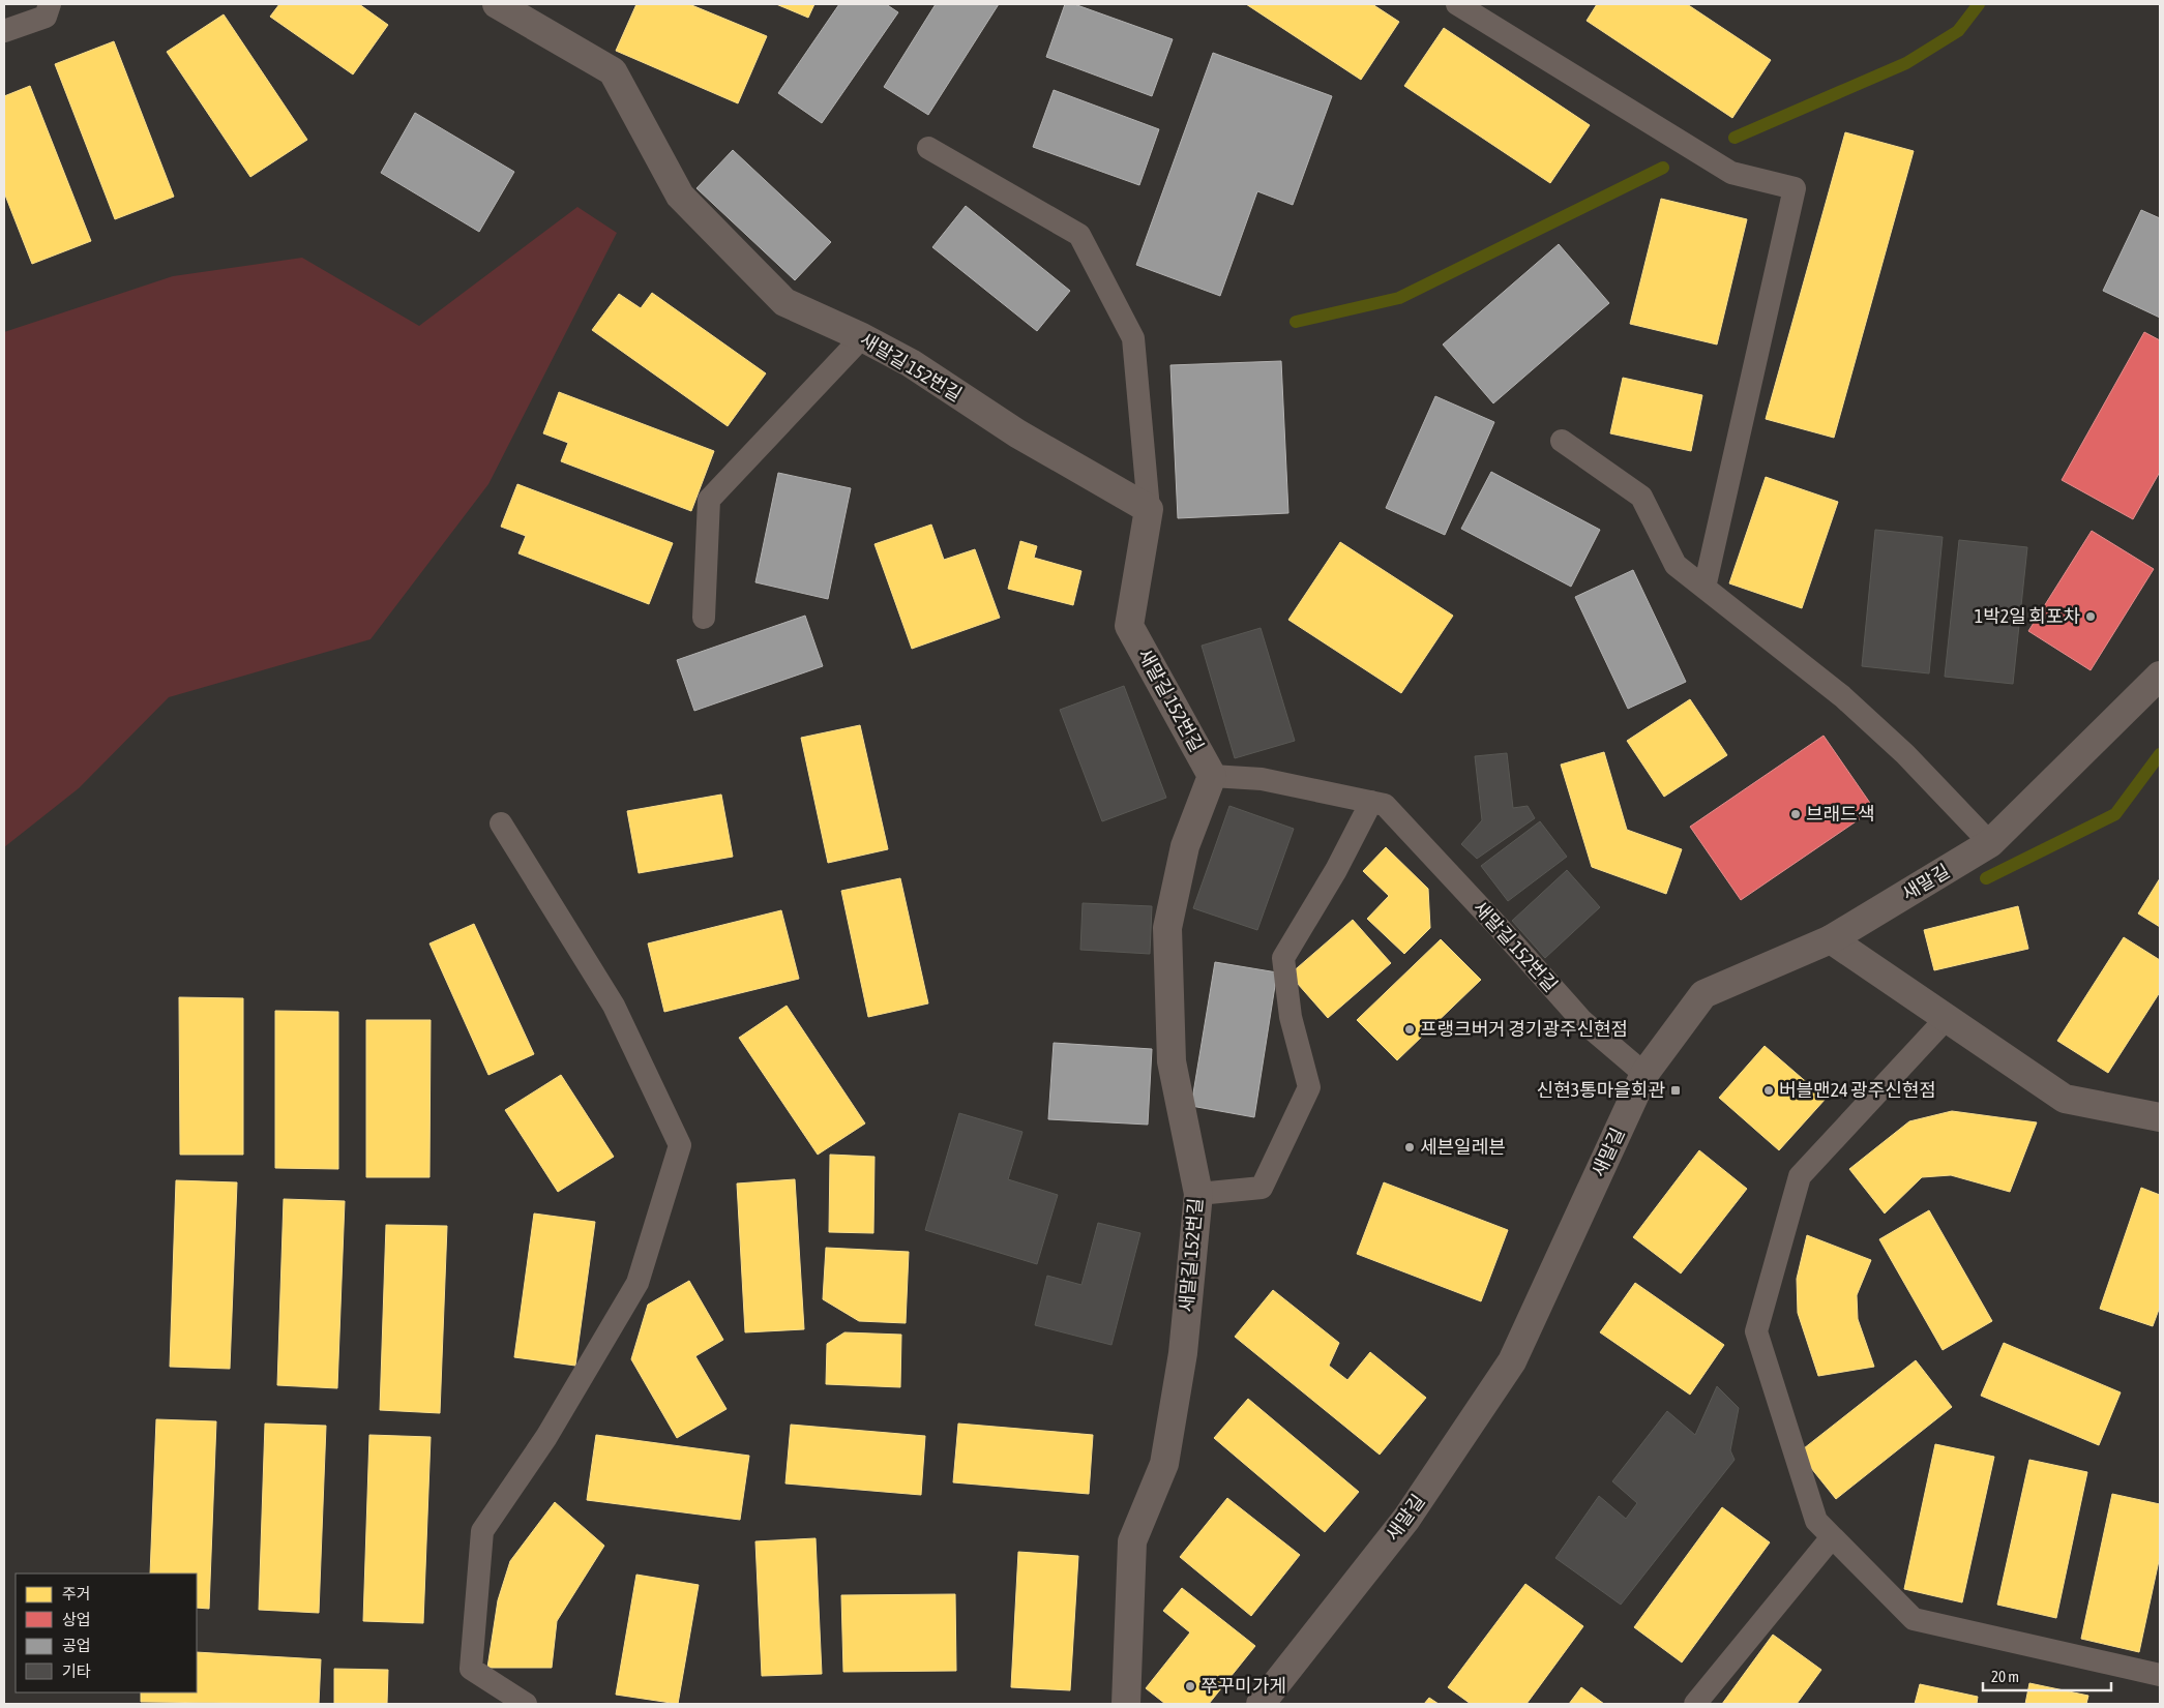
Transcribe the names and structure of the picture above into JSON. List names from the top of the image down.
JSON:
{
  "streets": {
    "street": ["새말길 152번길", "새말길"]
  },
  "crossings": [
    ["새말길 152번길", "새말길"]
  ],
  "places": {
    "other": [
      "1박2일 회포차",
      "브래드색",
      "프랭크버거 경기광주신현점",
      "버블맨24 광주신현점",
      "세븐일레븐",
      "쭈꾸미가게"
    ],
    "transit": ["신현3통마을회관"]
  },
  "legend": [
    "주거",
    "상업",
    "공업",
    "기타"
  ],
  "scale_bar": "20 m"
}
